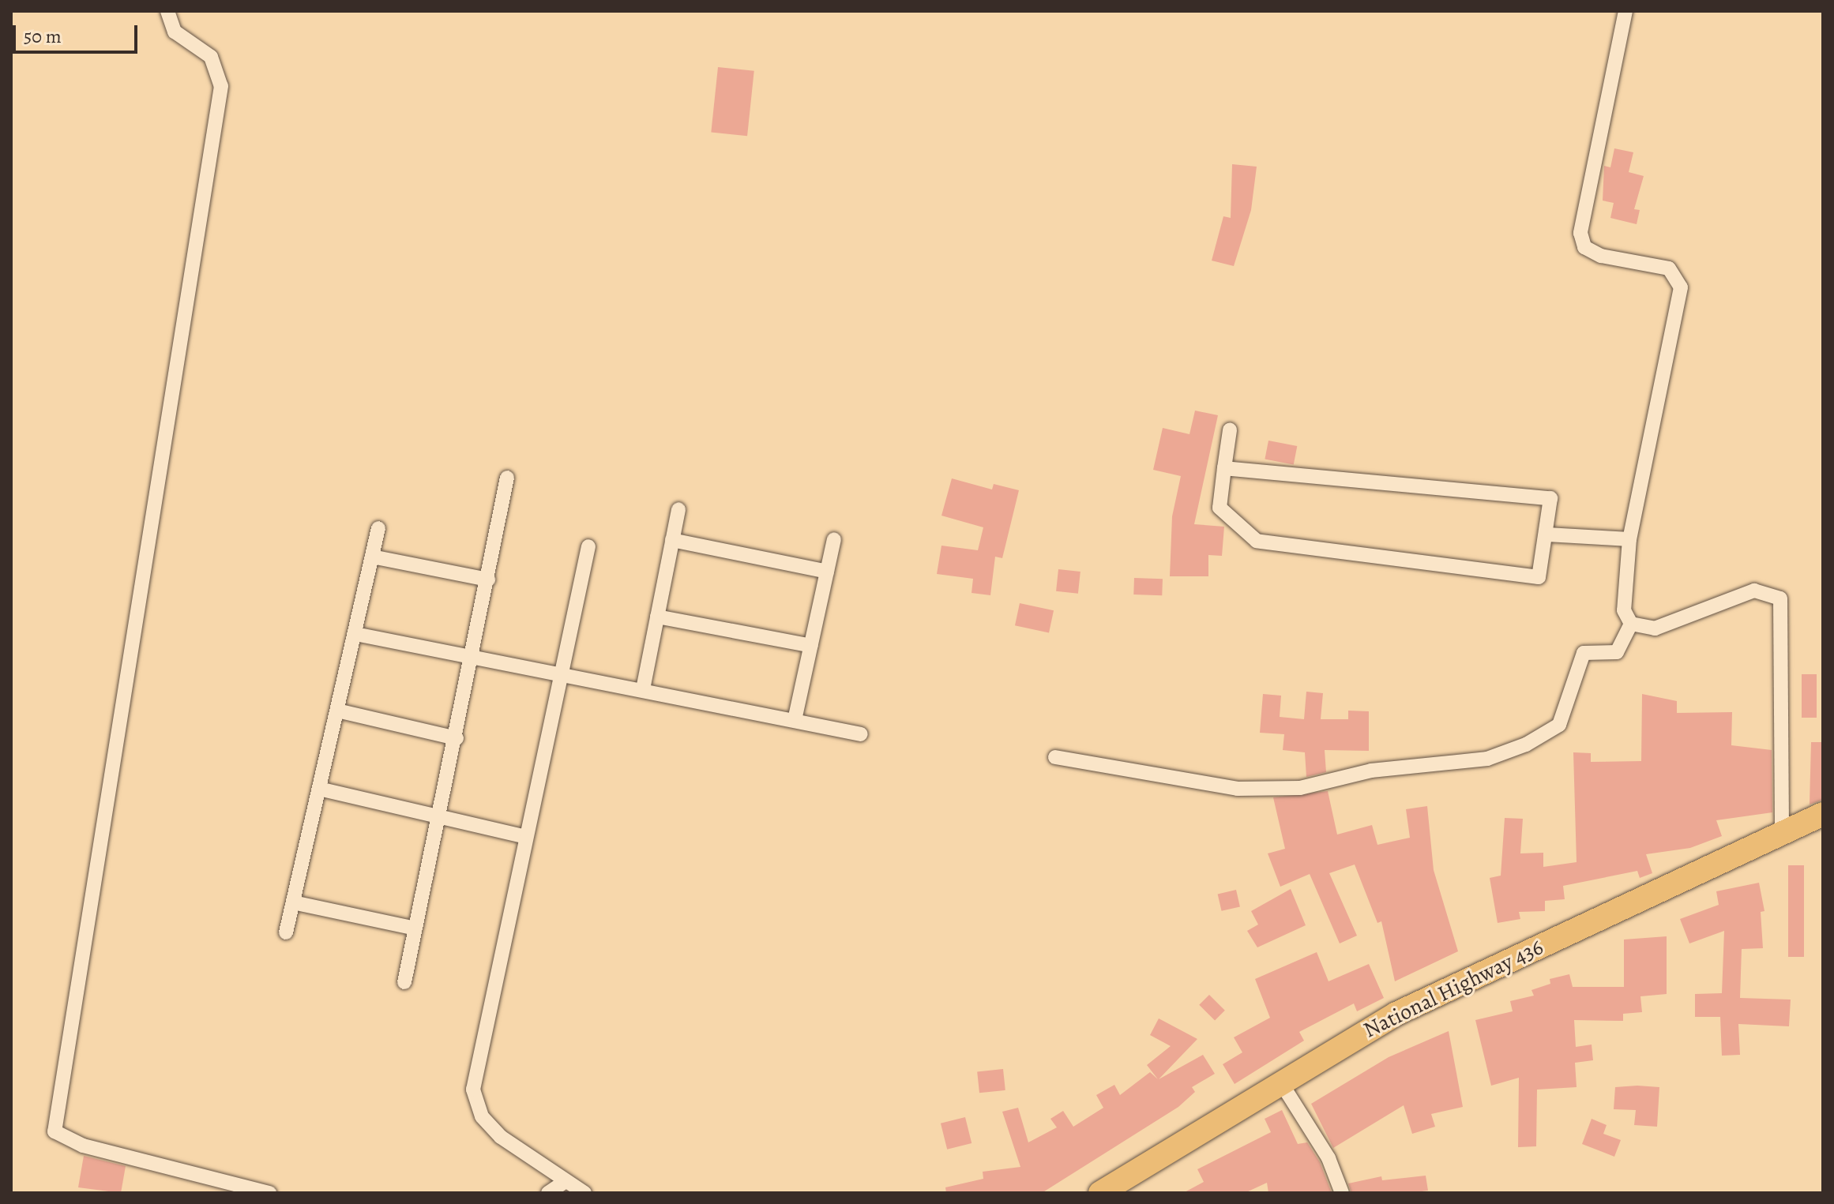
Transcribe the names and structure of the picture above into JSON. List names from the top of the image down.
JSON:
{
  "streets": {
    "main road": ["National Highway 436"]
  },
  "scale_bar": "50 m"
}
